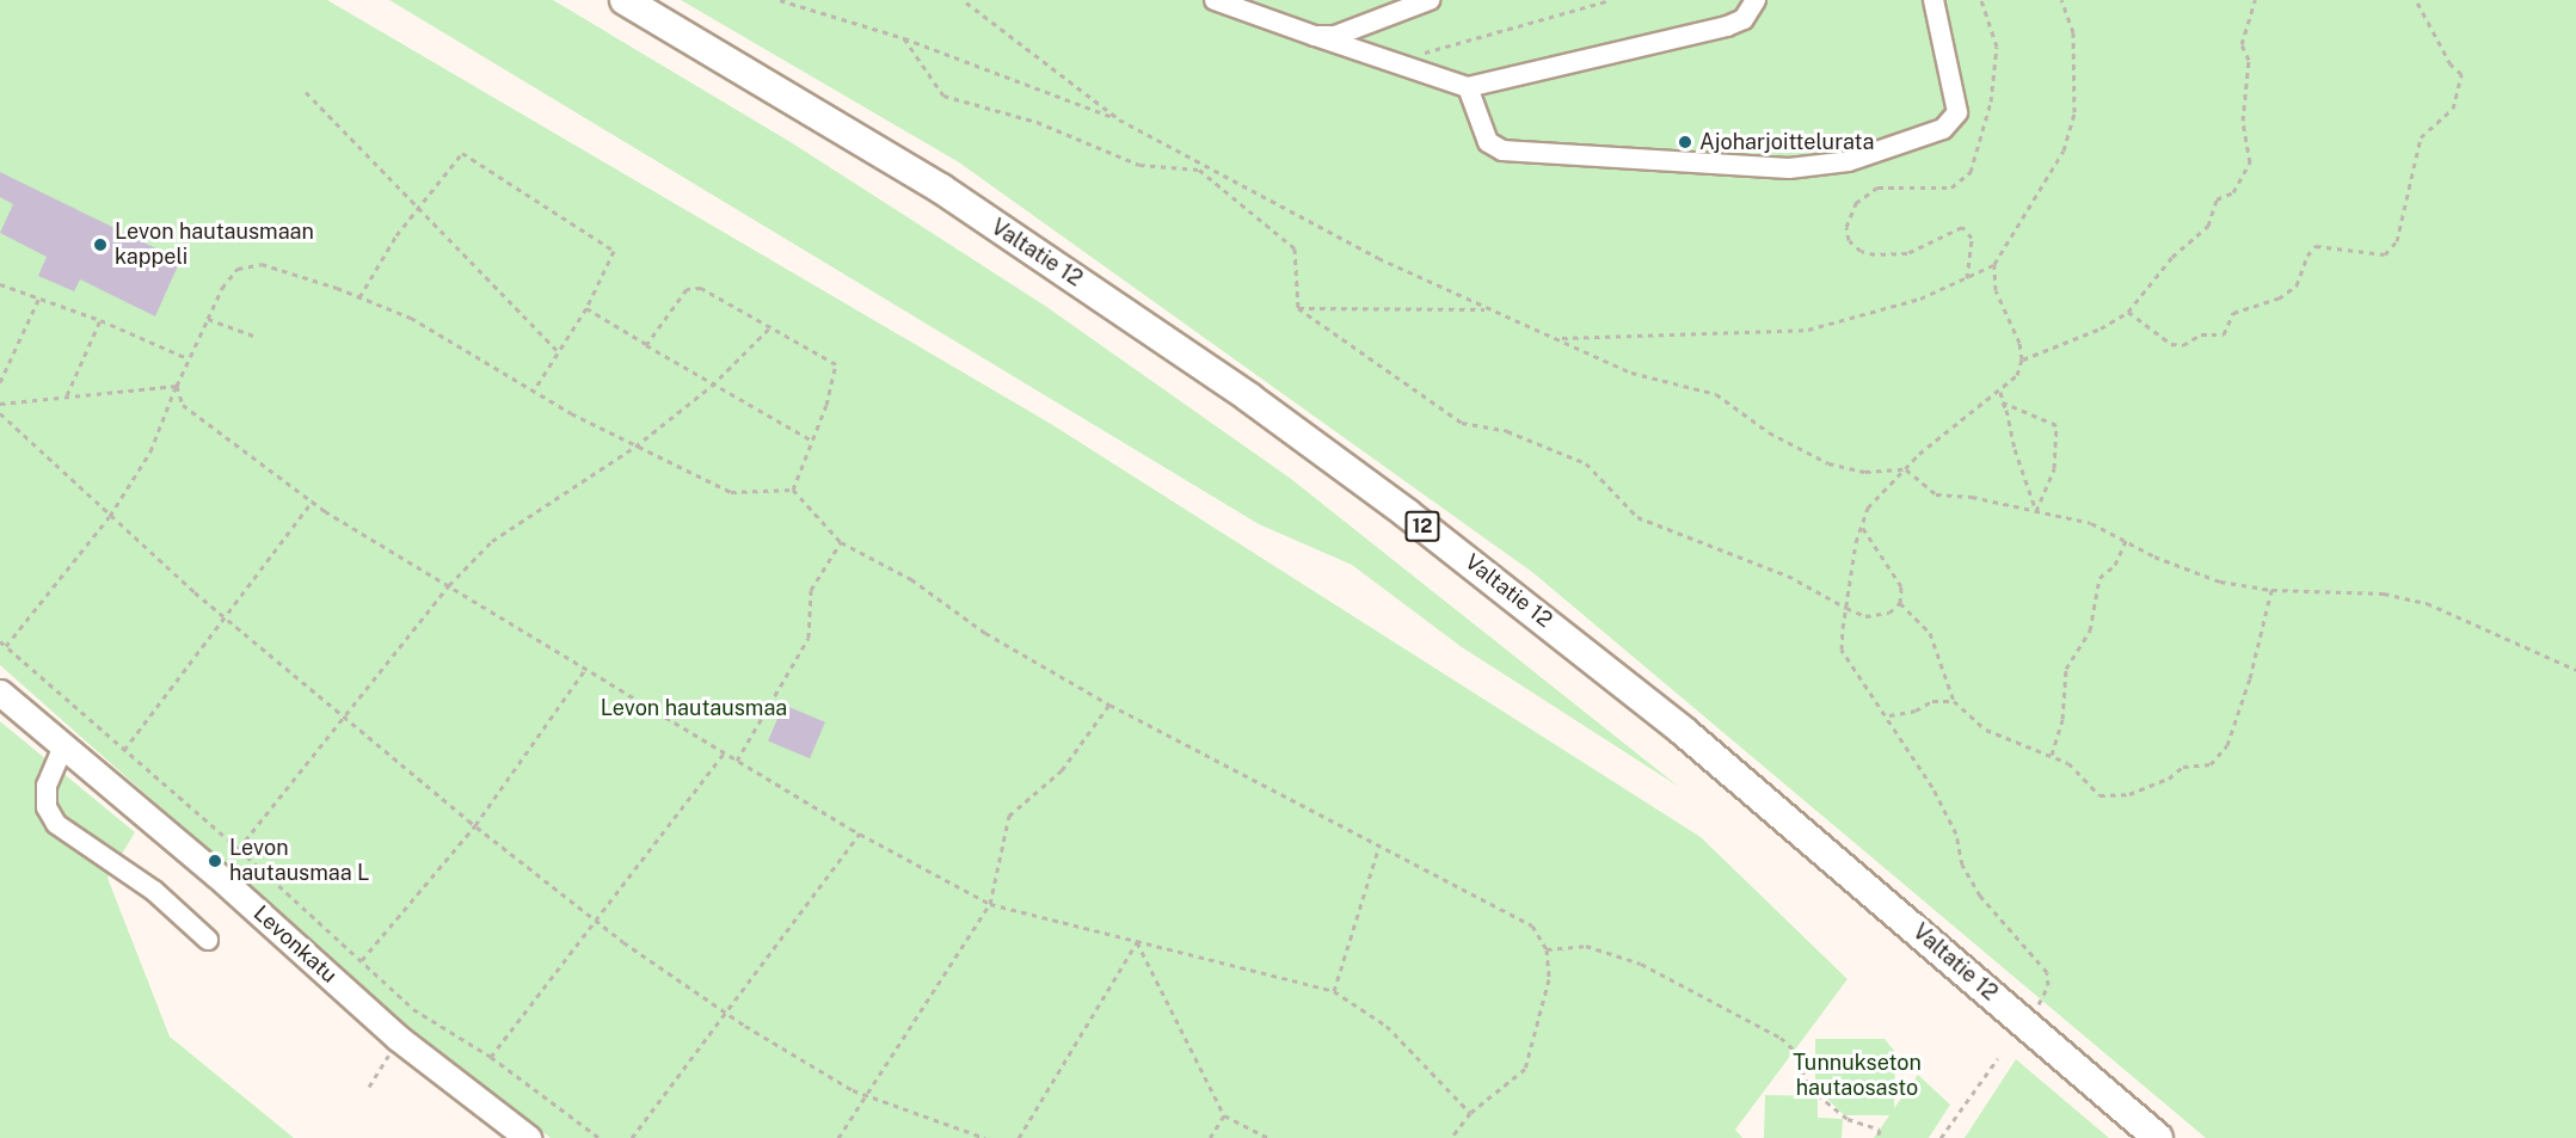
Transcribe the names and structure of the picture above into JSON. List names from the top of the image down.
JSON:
{
  "streets": {
    "highway": ["Valtatie 12", "12"],
    "main road": ["Levonkatu"]
  },
  "parks": ["Levon hautausmaa", "Tunnukseton hautaosasto"],
  "places": ["Ajoharjoittelurata", "Levon hautausmaan kappeli", "Levon hautausmaa L"]
}
